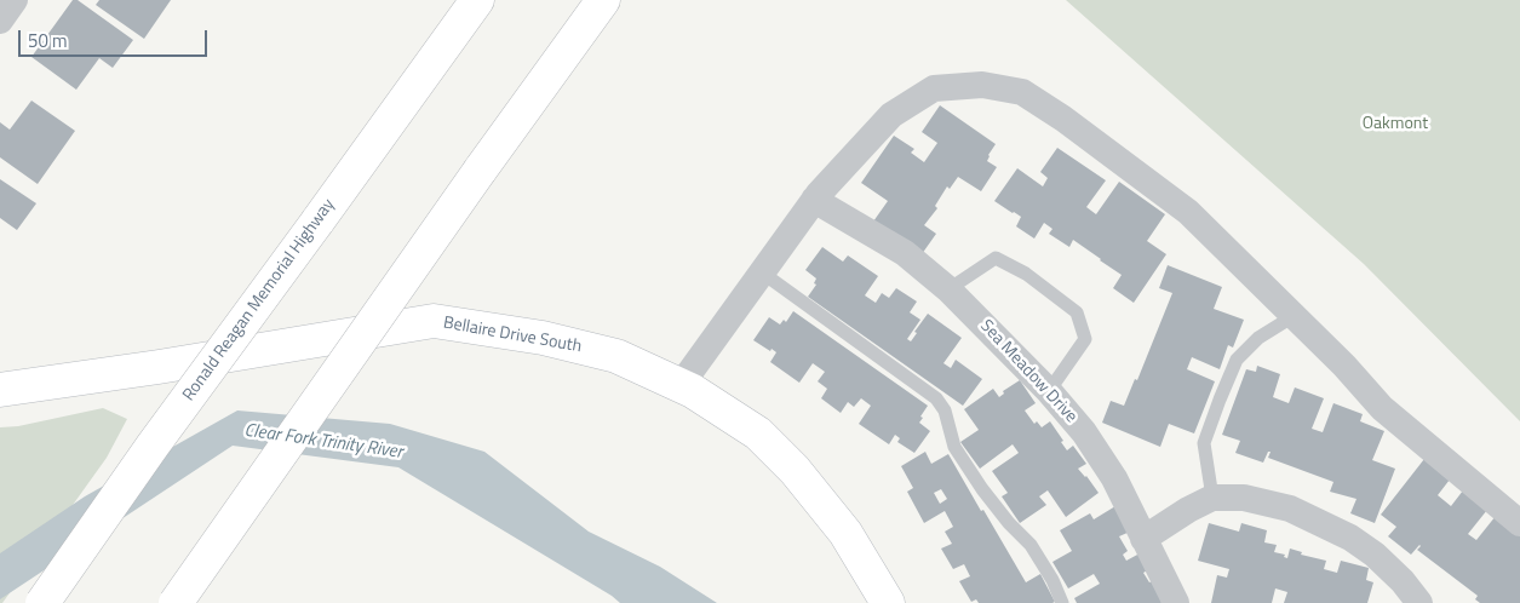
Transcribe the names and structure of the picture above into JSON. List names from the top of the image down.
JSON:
{
  "streets": {
    "main road": ["Ronald Reagan Memorial Highway", "Bellaire Drive South"],
    "street": ["Sea Meadow Drive"]
  },
  "water": ["Clear Fork Trinity River"],
  "parks": ["Oakmont"],
  "scale_bar": "50 m"
}
